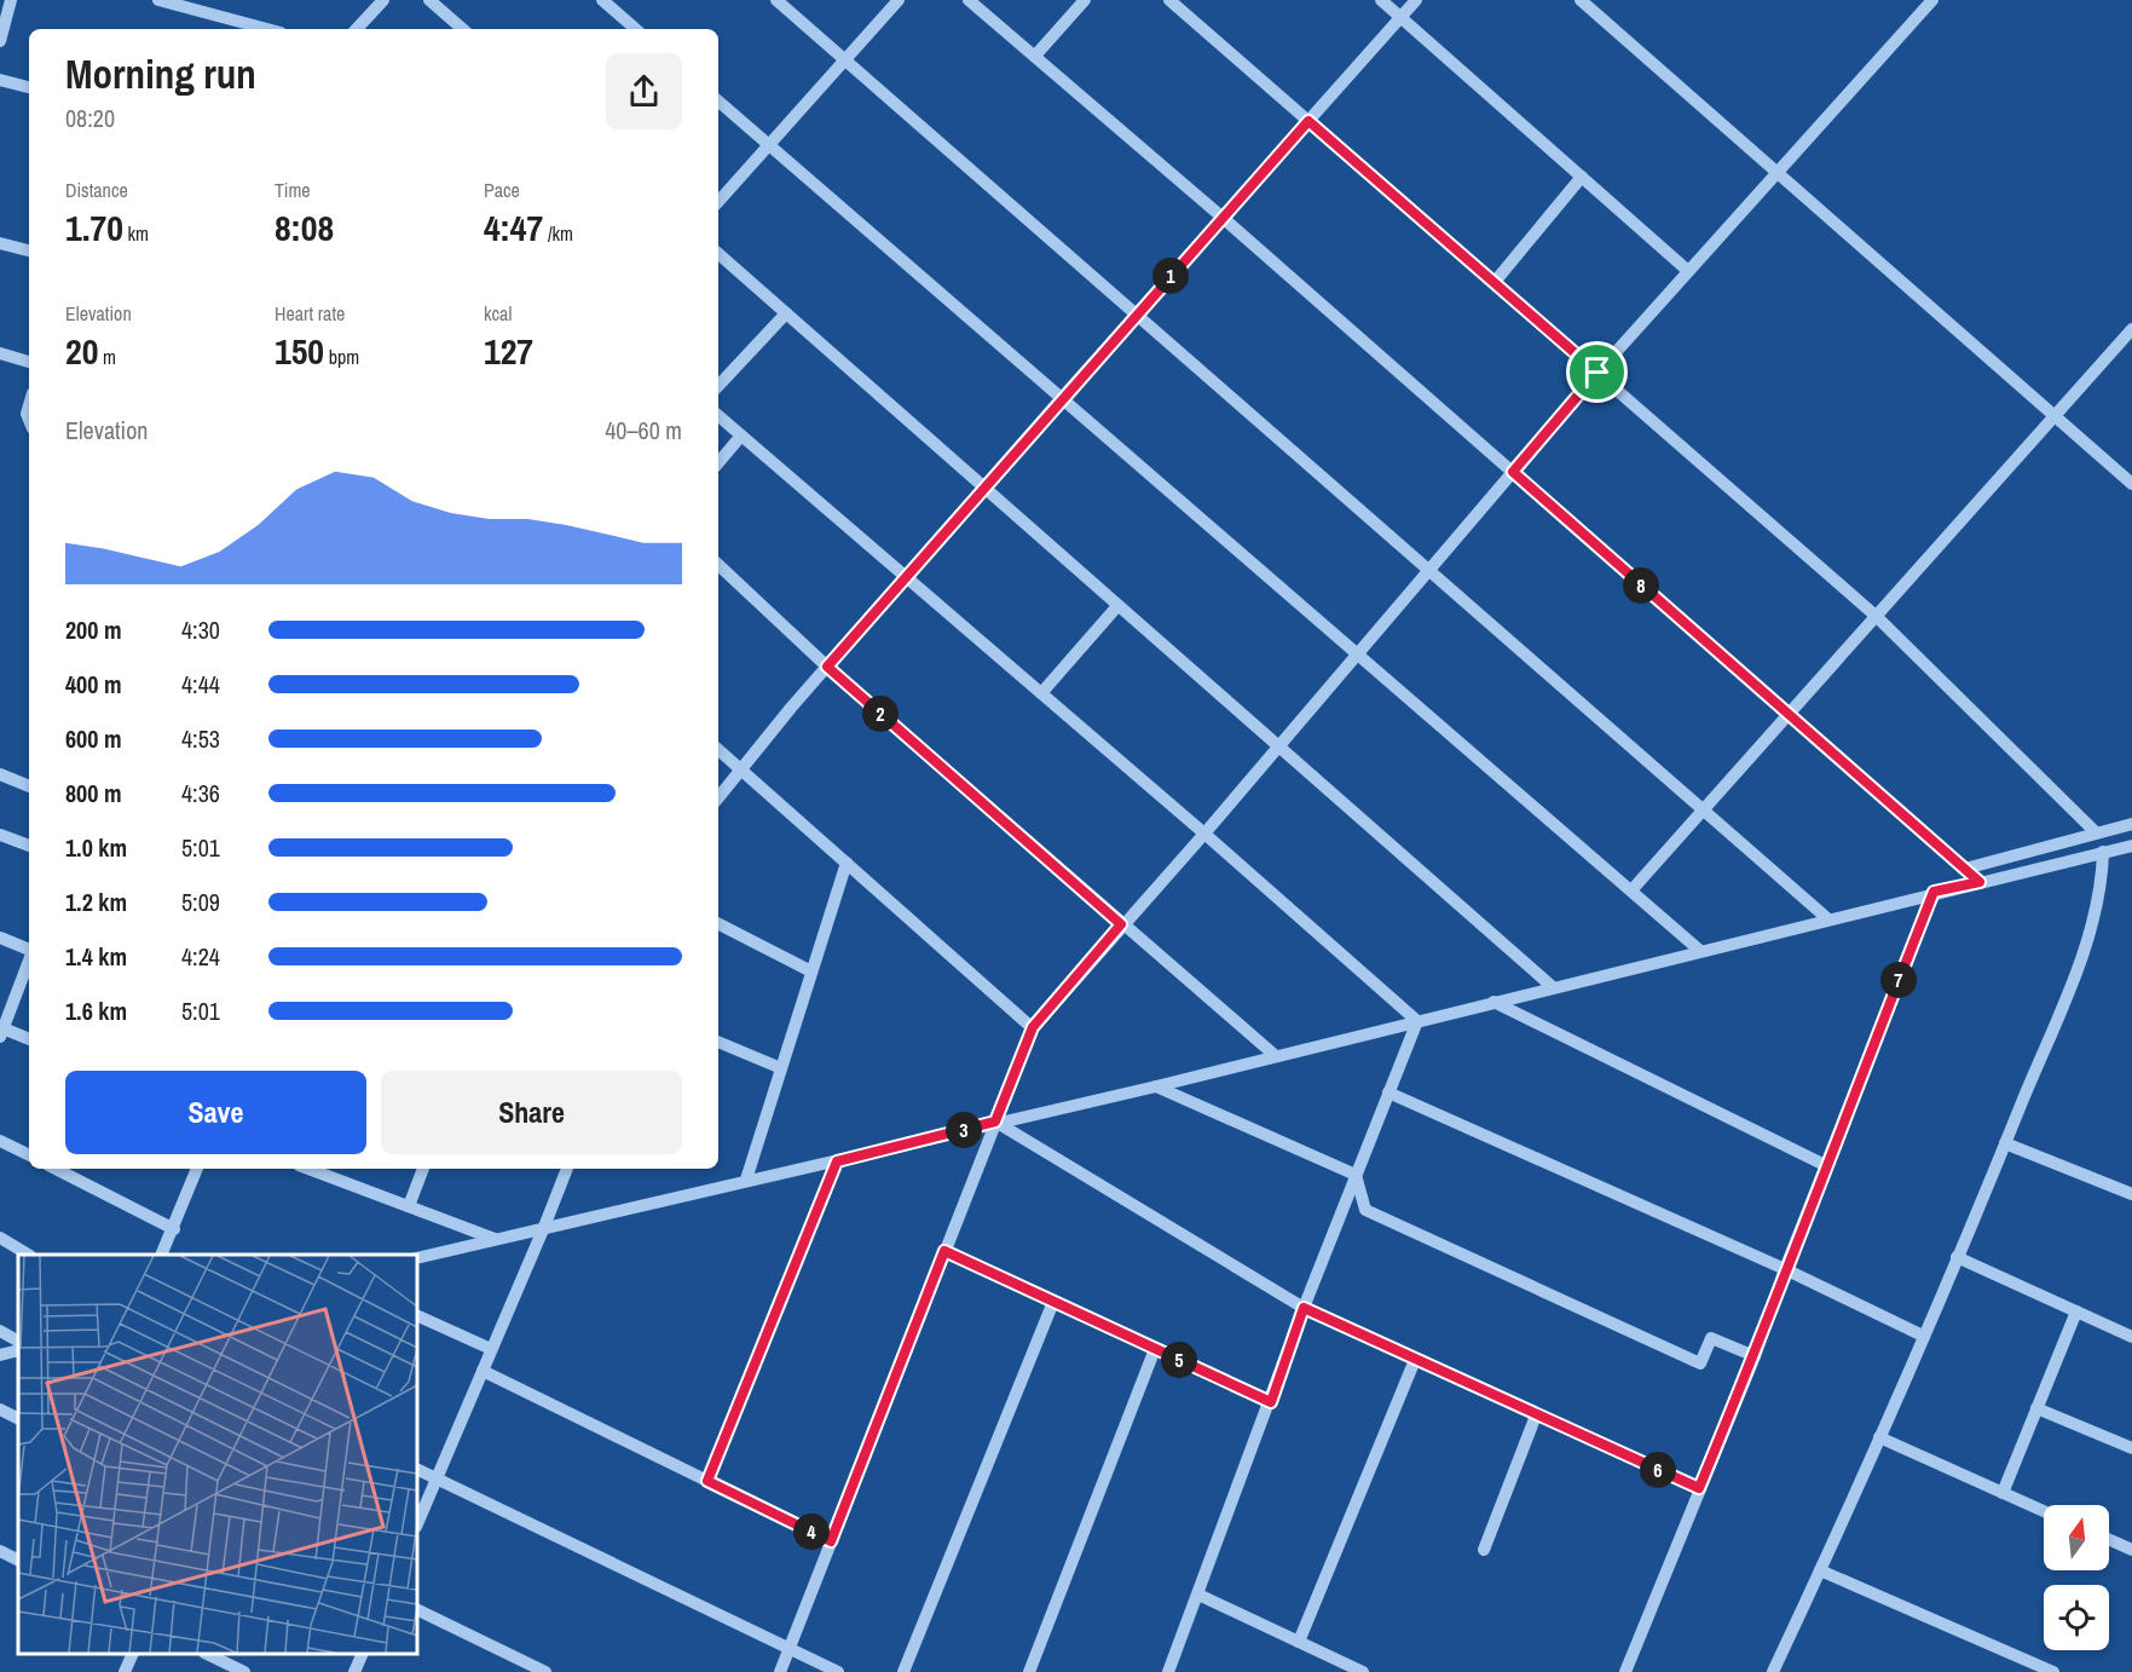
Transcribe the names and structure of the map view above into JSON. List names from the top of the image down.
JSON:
{
  "north": "top",
  "page": {
    "heading": ["Morning run", "08:20"],
    "stats": [
      ["Distance", "1.70 km"],
      ["Time", "8:08"],
      ["Pace", "4:47 /km"],
      ["Elevation", "20 m"],
      ["Heart rate", "150 bpm"],
      ["kcal", "127"]
    ],
    "pins": [
      "1",
      "8",
      "2",
      "7",
      "3",
      "5",
      "6",
      "4"
    ],
    "chart": ["Elevation", "40–60 m"],
    "list": [
      {
        "name": "200 m",
        "note": "4:30"
      },
      {
        "name": "400 m",
        "note": "4:44"
      },
      {
        "name": "600 m",
        "note": "4:53"
      },
      {
        "name": "800 m",
        "note": "4:36"
      },
      {
        "name": "1.0 km",
        "note": "5:01"
      },
      {
        "name": "1.2 km",
        "note": "5:09"
      },
      {
        "name": "1.4 km",
        "note": "4:24"
      },
      {
        "name": "1.6 km",
        "note": "5:01"
      }
    ],
    "buttons": ["Save", "Share"]
  }
}
